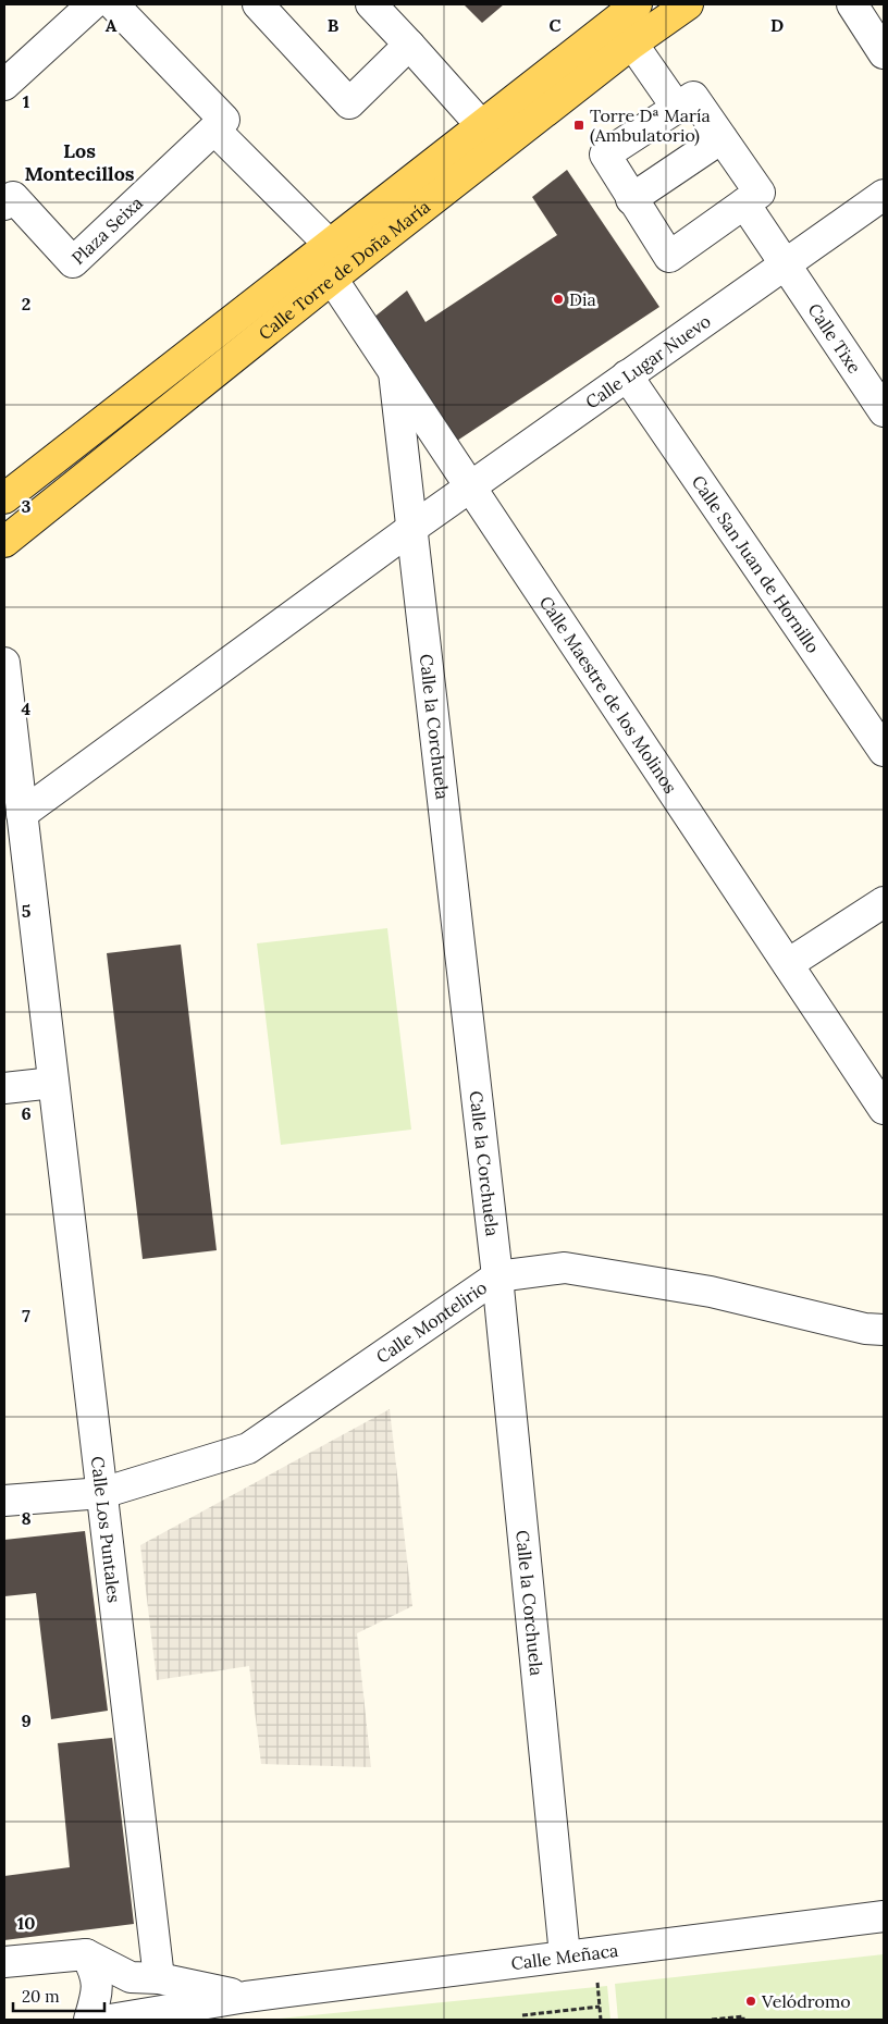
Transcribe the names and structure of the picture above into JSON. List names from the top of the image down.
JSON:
{
  "streets": {
    "main road": ["Calle Torre de Doña María"],
    "street": [
      "Plaza Seixa",
      "Calle Tixe",
      "Calle Lugar Nuevo",
      "Calle San Juan de Hornillo",
      "Calle Maestre de los Molinos",
      "Calle la Corchuela",
      "Calle Montelirio",
      "Calle Los Puntales",
      "Calle Meñaca"
    ]
  },
  "crossings": [
    ["Calle Torre de Doña María", "Calle Maestre de los Molinos"],
    ["Calle Tixe", "Calle Lugar Nuevo"],
    ["Calle Lugar Nuevo", "Calle San Juan de Hornillo"],
    ["Calle Lugar Nuevo", "Calle Maestre de los Molinos"],
    ["Calle Lugar Nuevo", "Calle la Corchuela"],
    ["Calle Lugar Nuevo", "Calle Los Puntales"],
    ["Calle Maestre de los Molinos", "Calle la Corchuela"],
    ["Calle la Corchuela", "Calle Montelirio"],
    ["Calle la Corchuela", "Calle Meñaca"],
    ["Calle Montelirio", "Calle Los Puntales"],
    ["Calle Los Puntales", "Calle Meñaca"]
  ],
  "districts": ["Los Montecillos"],
  "places": {
    "transit": ["Torre Dª María (Ambulatorio)"],
    "other": ["Dia", "Velódromo"]
  },
  "scale_bar": "20 m",
  "grid": {
    "columns": [
      "A",
      "B",
      "C",
      "D"
    ],
    "rows": [
      "1",
      "2",
      "3",
      "4",
      "5",
      "6",
      "7",
      "8",
      "9",
      "10"
    ]
  }
}
